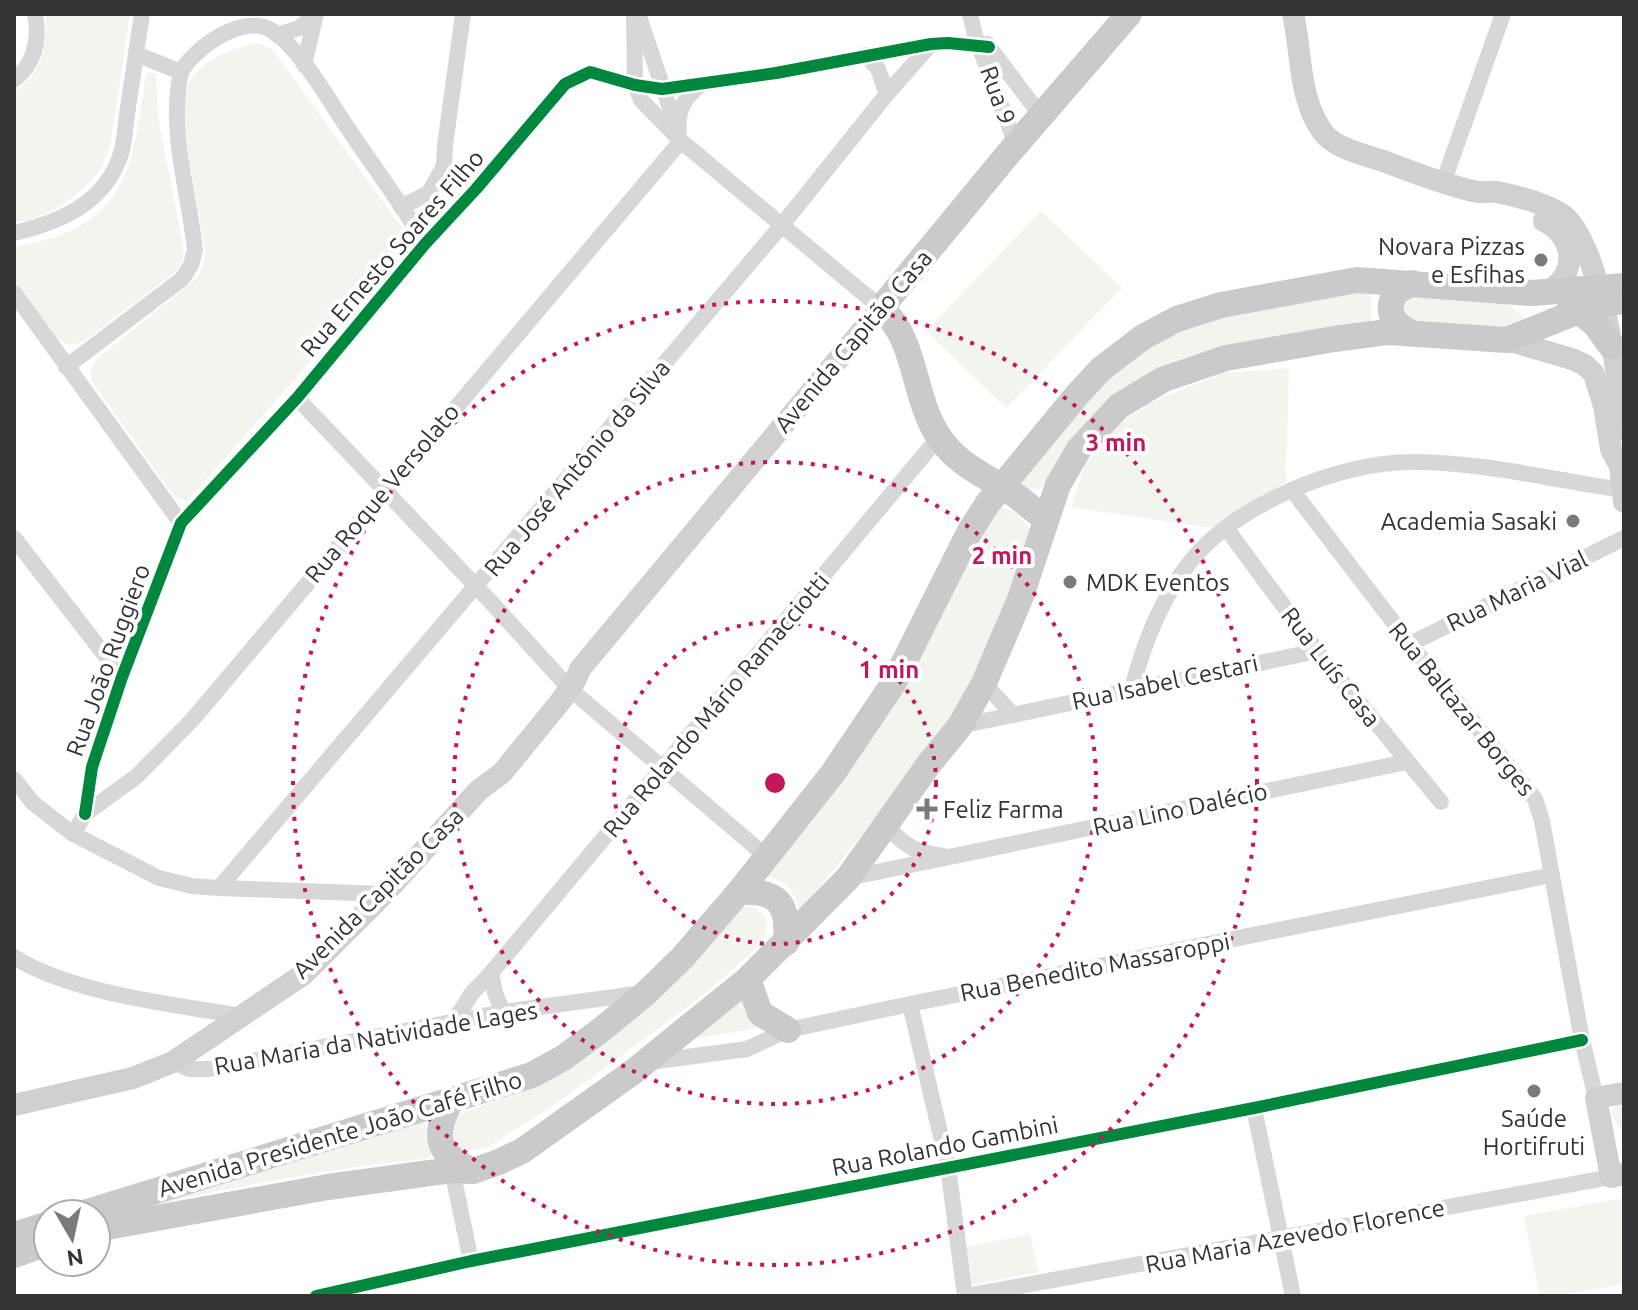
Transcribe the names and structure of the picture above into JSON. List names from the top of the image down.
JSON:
{
  "streets": {
    "main road": ["Avenida Capitão Casa", "Avenida Presidente João Café Filho"],
    "street": [
      "Rua 9",
      "Rua Ernesto Soares Filho",
      "Rua José Antônio da Silva",
      "Rua Roque Versolato",
      "Rua Maria Vial",
      "Rua João Ruggiero",
      "Rua Luís Casa",
      "Rua Isabel Cestari",
      "Rua Rolando Mário Ramacciotti",
      "Rua Baltazar Borges",
      "Rua Lino Dalécio",
      "Rua Benedito Massaroppi",
      "Rua Maria da Natividade Lages",
      "Rua Rolando Gambini",
      "Rua Maria Azevedo Florence"
    ]
  },
  "crossings": [
    ["Rua 9", "Rua Ernesto Soares Filho"],
    ["Rua 9", "Avenida Capitão Casa"],
    ["Rua Ernesto Soares Filho", "Rua José Antônio da Silva"],
    ["Rua Ernesto Soares Filho", "Rua João Ruggiero"],
    ["Avenida Capitão Casa", "Rua Maria da Natividade Lages"],
    ["Rua Roque Versolato", "Rua João Ruggiero"],
    ["Rua Maria Vial", "Rua Baltazar Borges"],
    ["Rua Luís Casa", "Rua Isabel Cestari"],
    ["Rua Luís Casa", "Rua Lino Dalécio"],
    ["Rua Isabel Cestari", "Avenida Presidente João Café Filho"],
    ["Rua Rolando Mário Ramacciotti", "Rua Maria da Natividade Lages"],
    ["Rua Baltazar Borges", "Rua Benedito Massaroppi"],
    ["Rua Baltazar Borges", "Rua Rolando Gambini"],
    ["Rua Lino Dalécio", "Avenida Presidente João Café Filho"],
    ["Rua Benedito Massaroppi", "Avenida Presidente João Café Filho"],
    ["Rua Maria da Natividade Lages", "Avenida Presidente João Café Filho"]
  ],
  "places": {
    "other": [
      "Novara Pizzas e Esfihas",
      "Academia Sasaki",
      "MDK Eventos",
      "Saúde Hortifruti"
    ],
    "health": ["Feliz Farma"]
  },
  "north": "bottom",
  "rings": ["3 min", "2 min", "1 min"]
}
